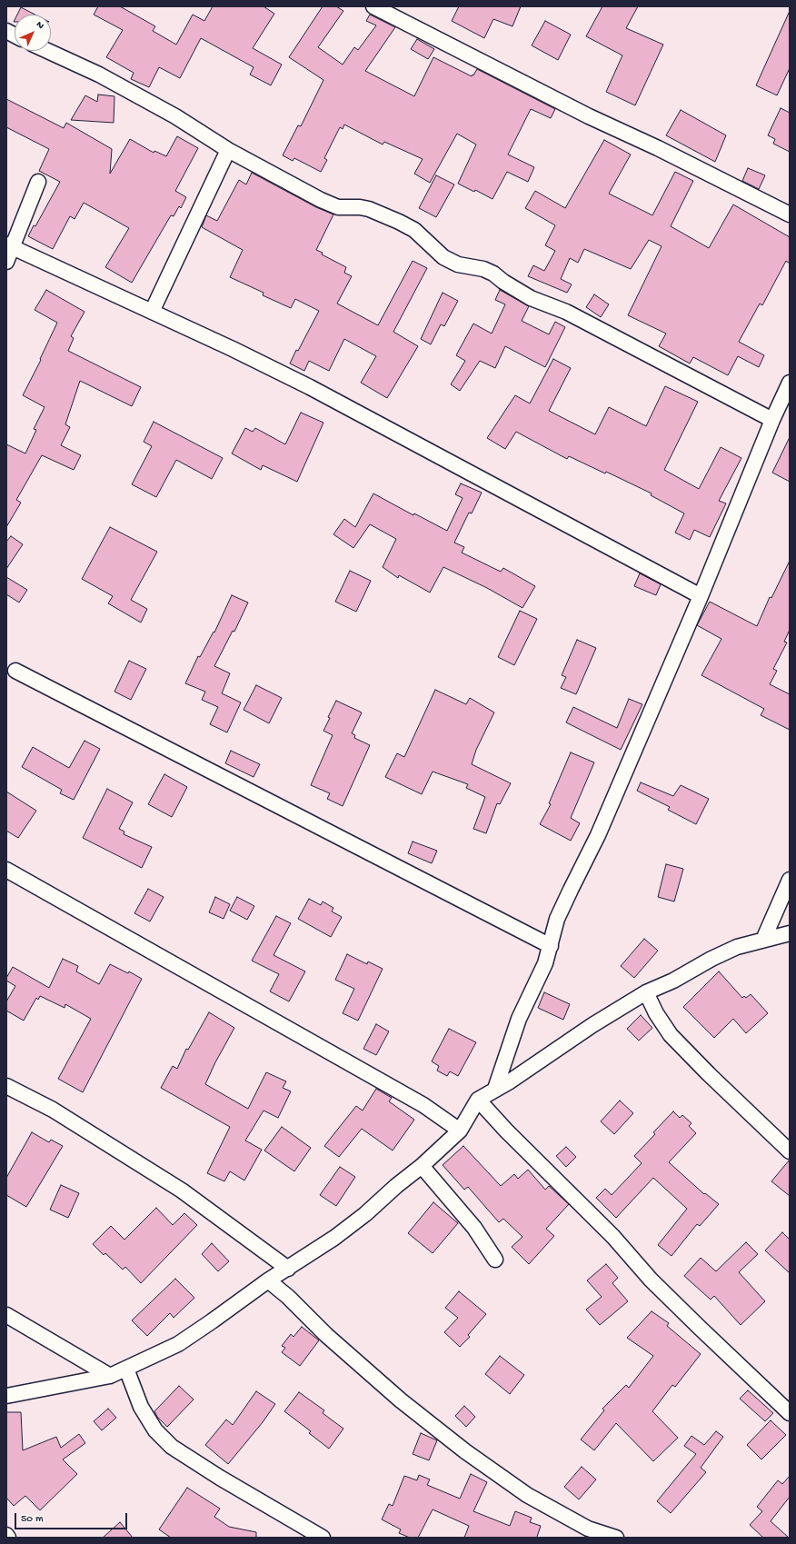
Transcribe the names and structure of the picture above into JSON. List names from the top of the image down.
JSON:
{
  "scale_bar": "50 m",
  "north": "top right"
}
